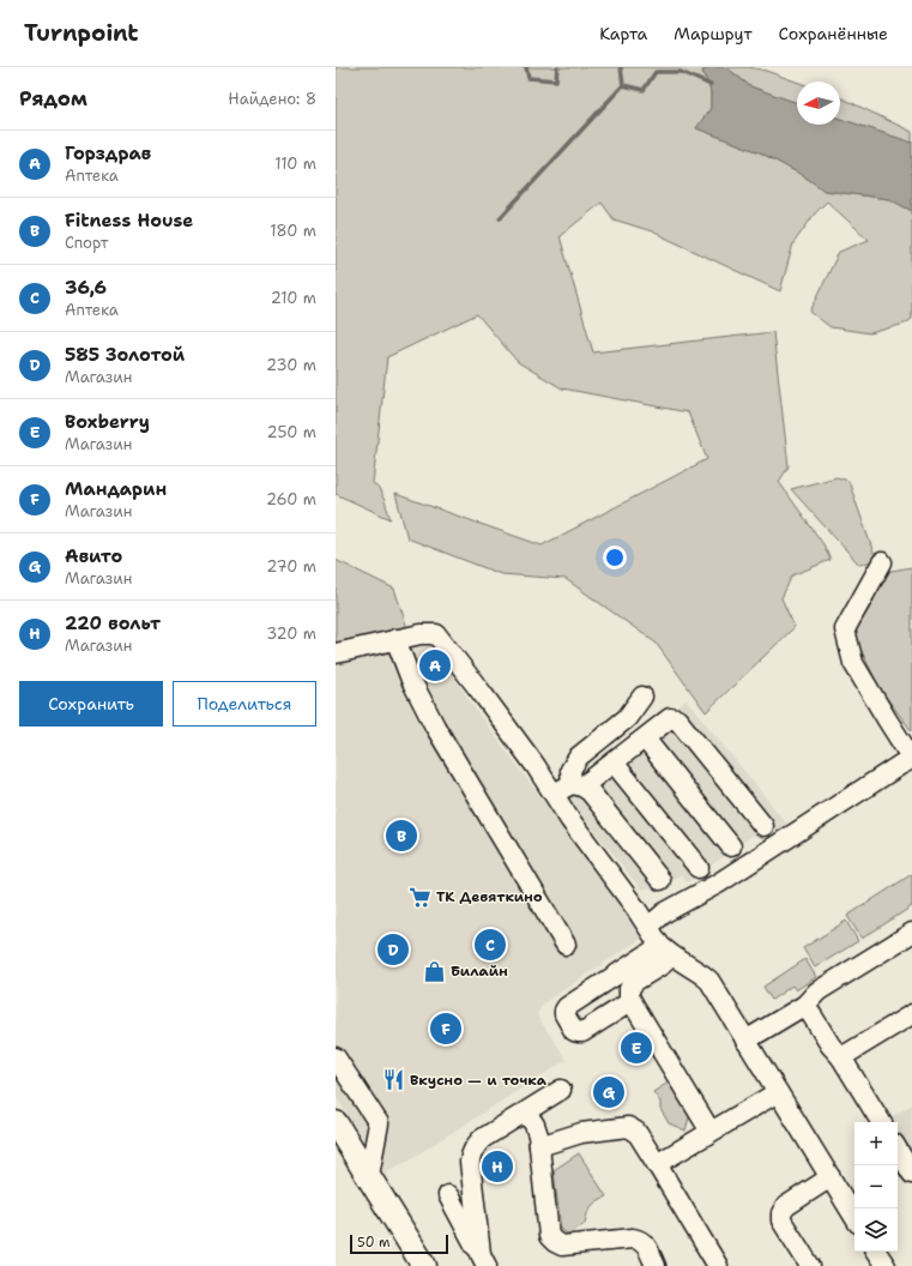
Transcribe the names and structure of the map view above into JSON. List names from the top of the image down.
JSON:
{
  "places": {
    "supermarket": ["ТК Девяткино"],
    "shop": ["Билайн"],
    "restaurant": ["Вкусно — и точка"]
  },
  "scale_bar": "50 m",
  "north": "left",
  "page": {
    "header": "Turnpoint",
    "nav": ["Карта", "Маршрут", "Сохранённые"],
    "heading": ["Рядом", "Найдено: 8"],
    "list": [
      {
        "mark": "A",
        "name": "Горздрав",
        "note": "Аптека",
        "value": "110 m"
      },
      {
        "mark": "B",
        "name": "Fitness House",
        "note": "Спорт",
        "value": "180 m"
      },
      {
        "mark": "C",
        "name": "36,6",
        "note": "Аптека",
        "value": "210 m"
      },
      {
        "mark": "D",
        "name": "585 Золотой",
        "note": "Магазин",
        "value": "230 m"
      },
      {
        "mark": "E",
        "name": "Boxberry",
        "note": "Магазин",
        "value": "250 m"
      },
      {
        "mark": "F",
        "name": "Мандарин",
        "note": "Магазин",
        "value": "260 m"
      },
      {
        "mark": "G",
        "name": "Авито",
        "note": "Магазин",
        "value": "270 m"
      },
      {
        "mark": "H",
        "name": "220 вольт",
        "note": "Магазин",
        "value": "320 m"
      }
    ],
    "pins": [
      "A",
      "B",
      "C",
      "D",
      "F",
      "E",
      "G",
      "H"
    ],
    "buttons": ["Сохранить", "Поделиться"],
    "map_buttons": ["+", "−"],
    "scale": "50 m"
  }
}
